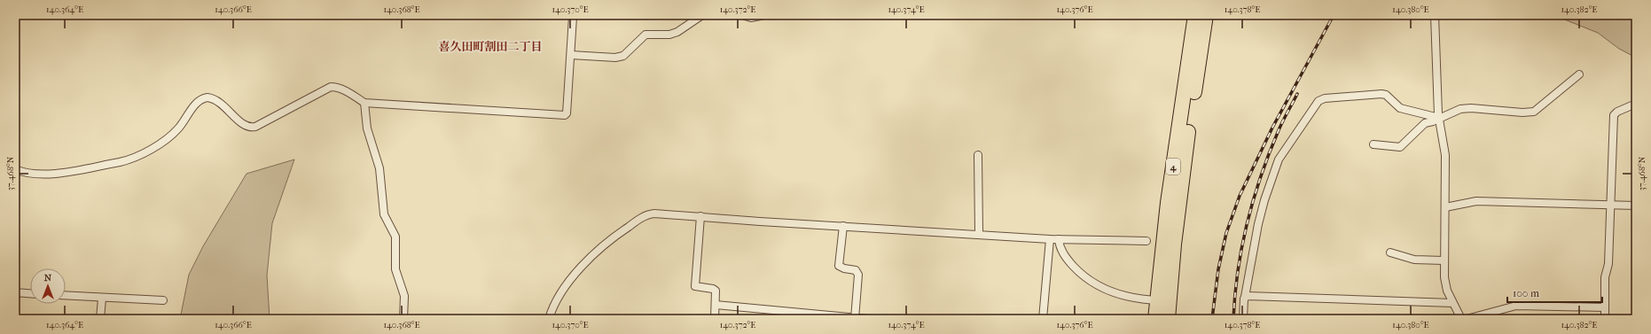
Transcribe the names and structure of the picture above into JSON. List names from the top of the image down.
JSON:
{
  "streets": {
    "highway": ["4"]
  },
  "districts": ["喜久田町割田二丁目"],
  "scale_bar": "100 m",
  "north": "top",
  "coordinates": [
    "140.364°E",
    "140.366°E",
    "140.368°E",
    "140.370°E",
    "140.372°E",
    "140.374°E",
    "140.376°E",
    "140.378°E",
    "140.380°E",
    "140.382°E",
    "37.468°N"
  ]
}
